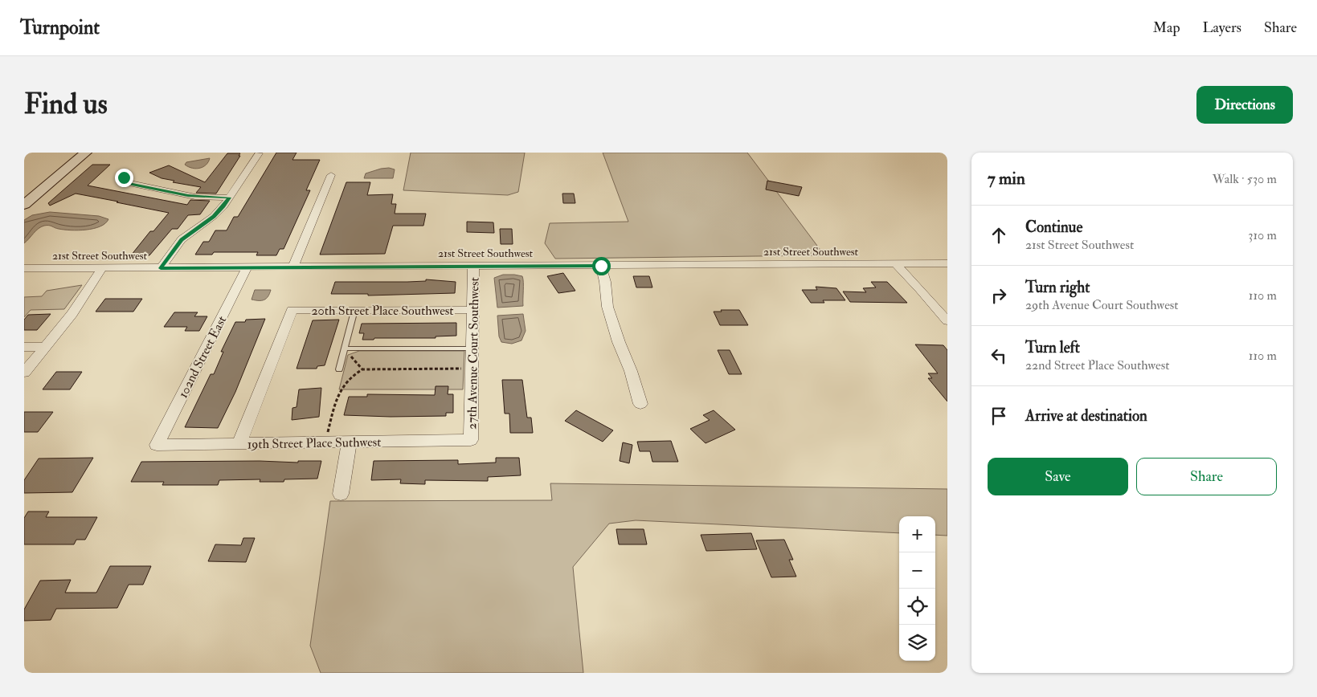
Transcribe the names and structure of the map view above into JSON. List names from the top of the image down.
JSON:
{
  "streets": {
    "street": [
      "21st Street Southwest",
      "20th Street Place Southwest",
      "27th Avenue Court Southwest",
      "102nd Street East",
      "19th Street Place Suthwest"
    ]
  },
  "crossings": [
    ["21st Street Southwest", "27th Avenue Court Southwest"],
    ["21st Street Southwest", "102nd Street East"],
    ["20th Street Place Southwest", "27th Avenue Court Southwest"],
    ["20th Street Place Southwest", "19th Street Place Suthwest"],
    ["27th Avenue Court Southwest", "19th Street Place Suthwest"],
    ["102nd Street East", "19th Street Place Suthwest"]
  ],
  "page": {
    "header": "Turnpoint",
    "nav": ["Map", "Layers", "Share"],
    "buttons": [
      "Directions",
      ["Save", "Share"]
    ],
    "title": "Find us",
    "heading": ["7 min", "Walk · 530 m"],
    "list": [
      ["Continue", "21st Street Southwest", "310 m"],
      ["Turn right", "29th Avenue Court Southwest", "110 m"],
      ["Turn left", "22nd Street Place Southwest", "110 m"],
      "Arrive at destination"
    ],
    "map_buttons": ["+", "−"]
  }
}
